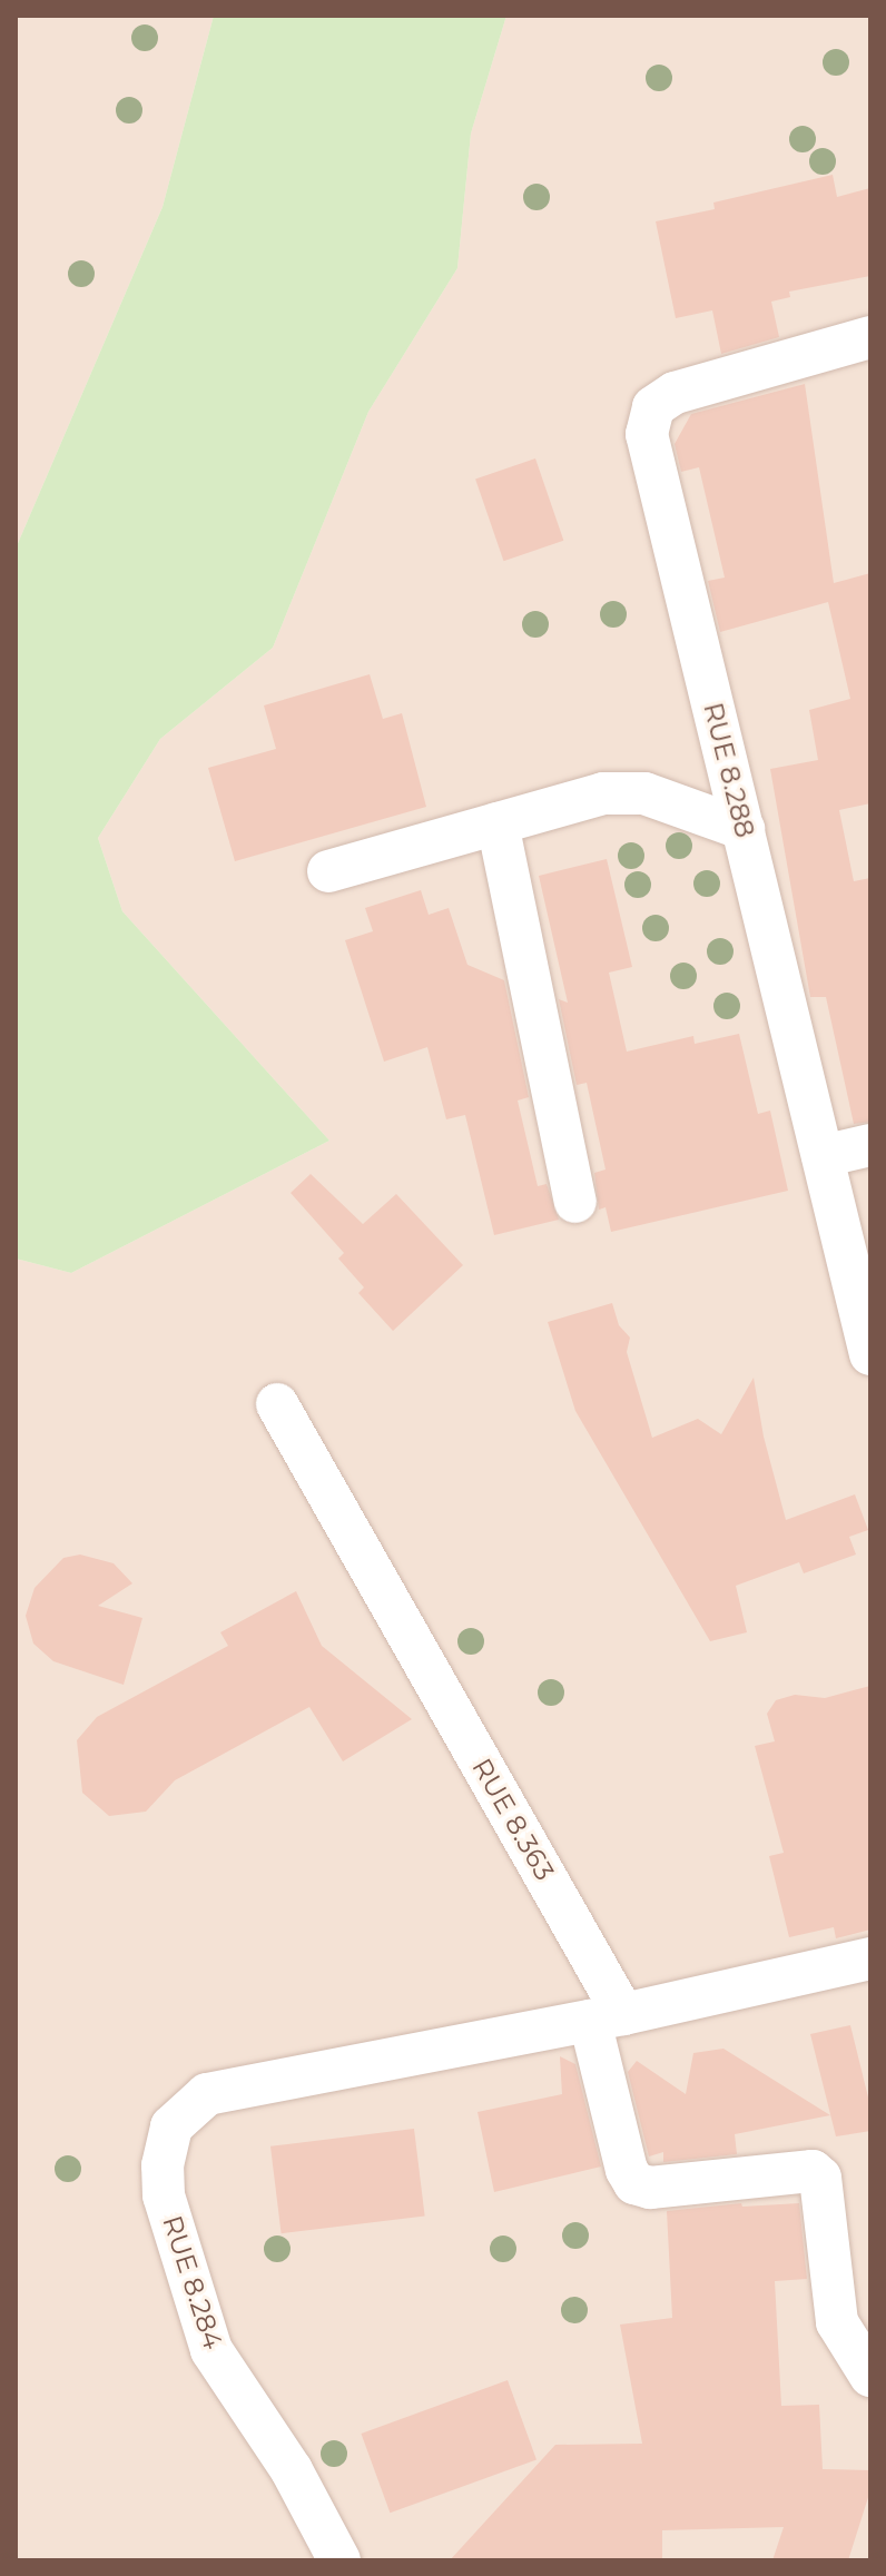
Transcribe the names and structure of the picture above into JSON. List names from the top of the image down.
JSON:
{
  "streets": {
    "street": ["RUE 8.288", "RUE 8.363", "RUE 8.284"]
  },
  "crossings": [
    ["RUE 8.363", "RUE 8.284"]
  ]
}
